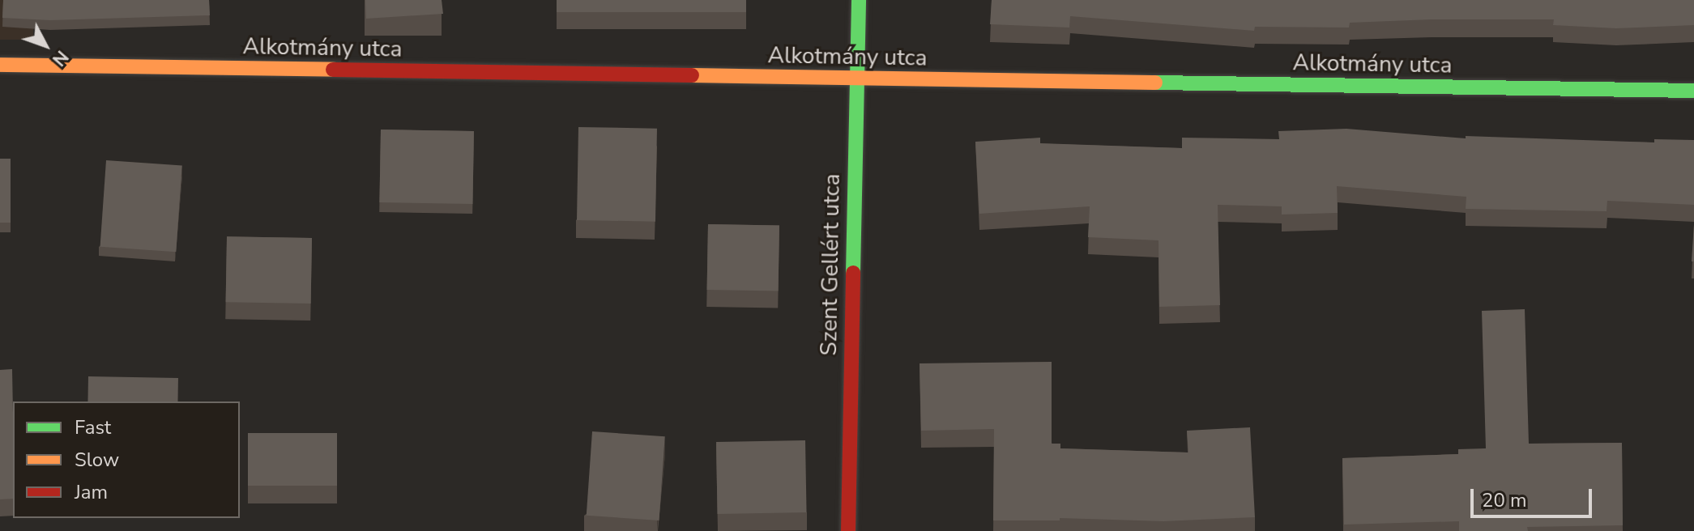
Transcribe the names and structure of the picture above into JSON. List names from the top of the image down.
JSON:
{
  "streets": {
    "street": ["Alkotmány utca", "Szent Gellért utca"]
  },
  "crossings": [
    ["Alkotmány utca", "Szent Gellért utca"]
  ],
  "legend": ["Fast", "Slow", "Jam"],
  "scale_bar": "20 m",
  "north": "bottom right"
}
